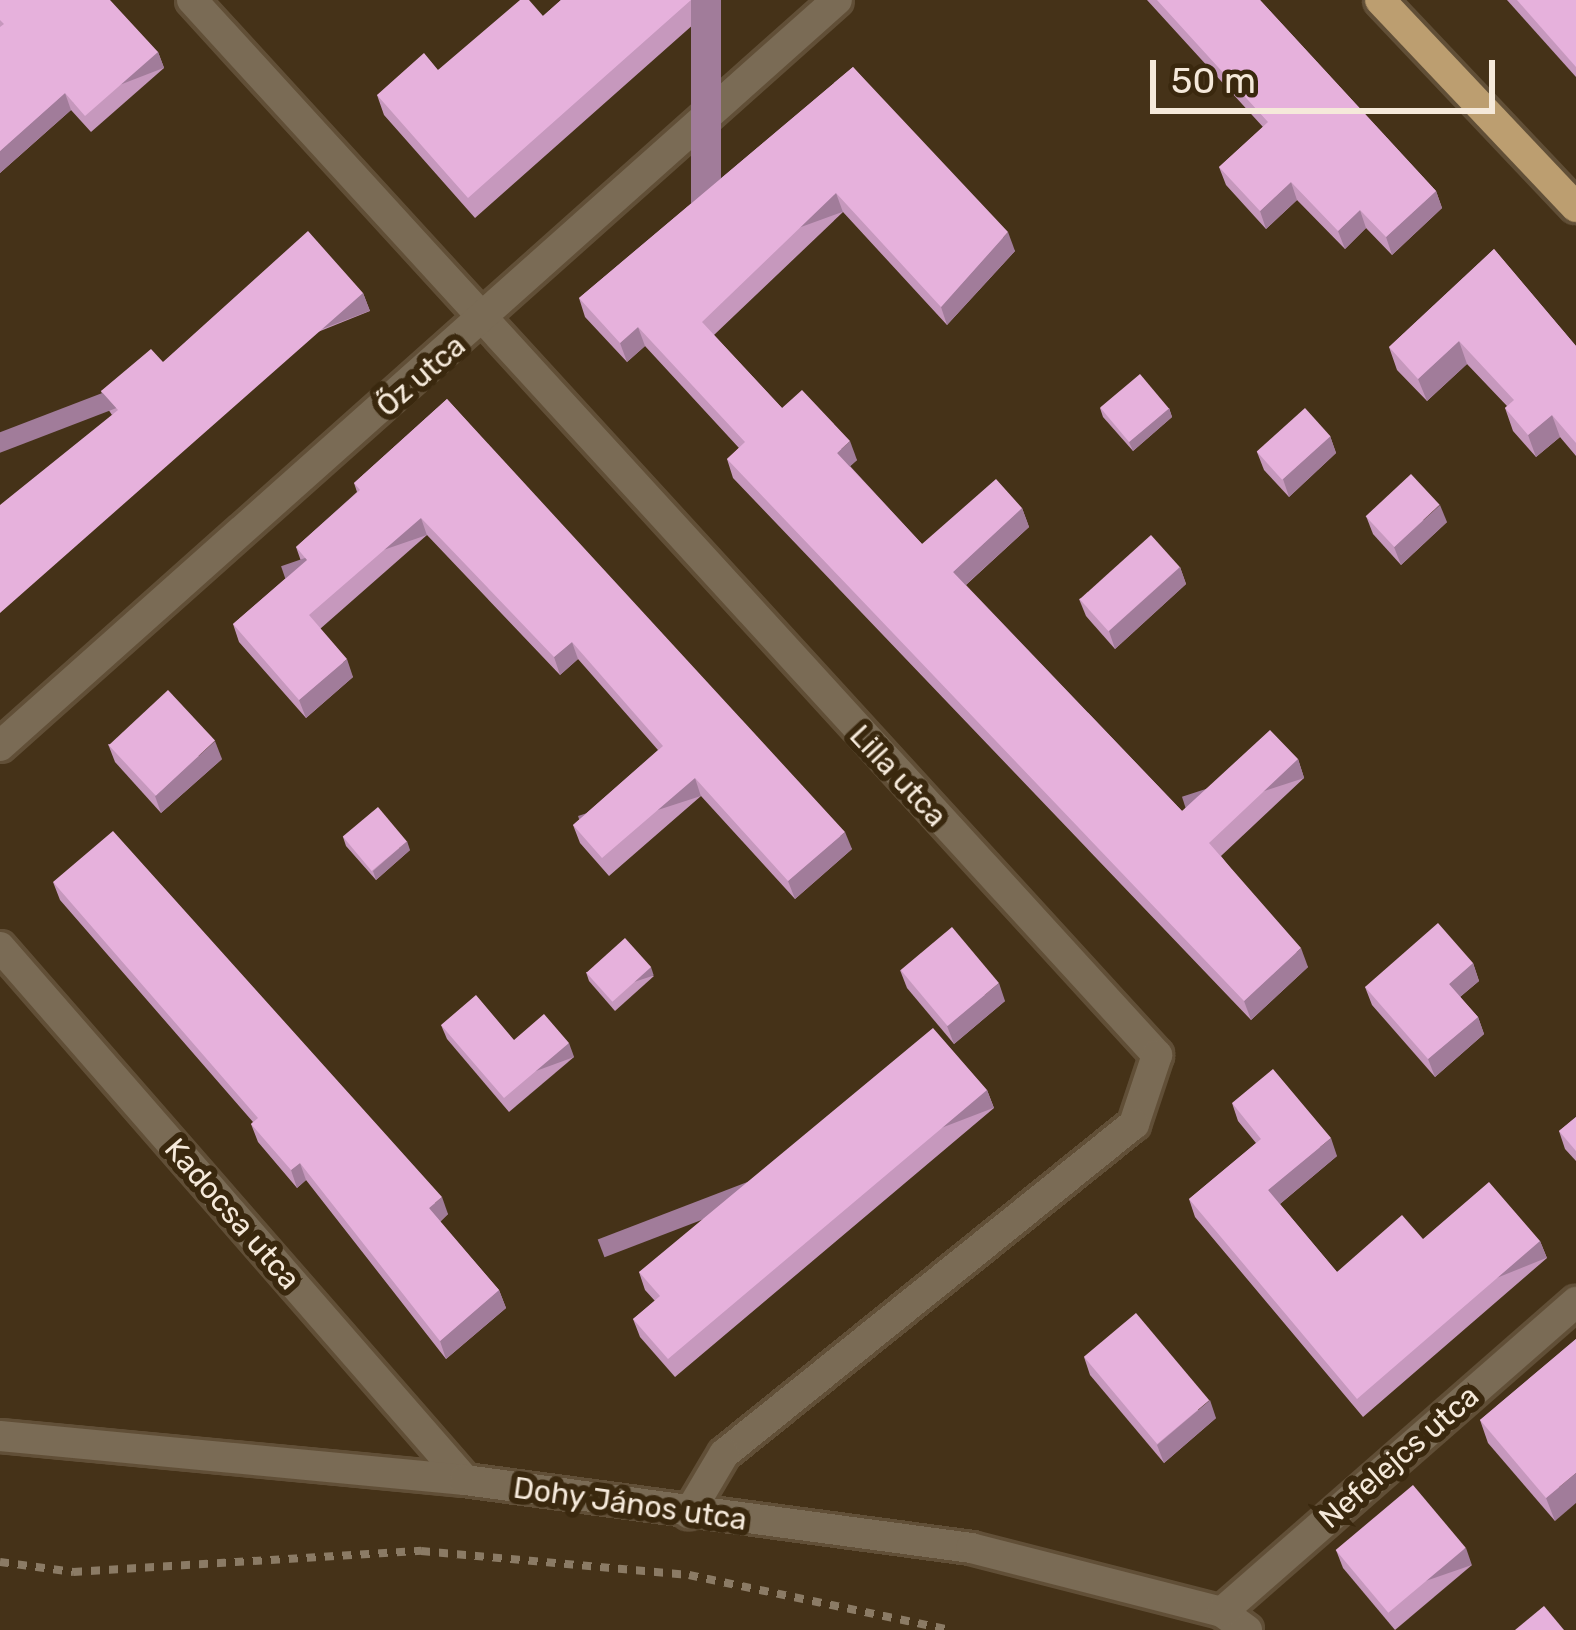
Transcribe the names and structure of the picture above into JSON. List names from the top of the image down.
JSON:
{
  "streets": {
    "street": [
      "Őz utca",
      "Lilla utca",
      "Kadocsa utca",
      "Nefelejcs utca",
      "Dohy János utca"
    ]
  },
  "crossings": [
    ["Őz utca", "Lilla utca"],
    ["Lilla utca", "Dohy János utca"],
    ["Kadocsa utca", "Dohy János utca"],
    ["Nefelejcs utca", "Dohy János utca"]
  ],
  "scale_bar": "50 m"
}
